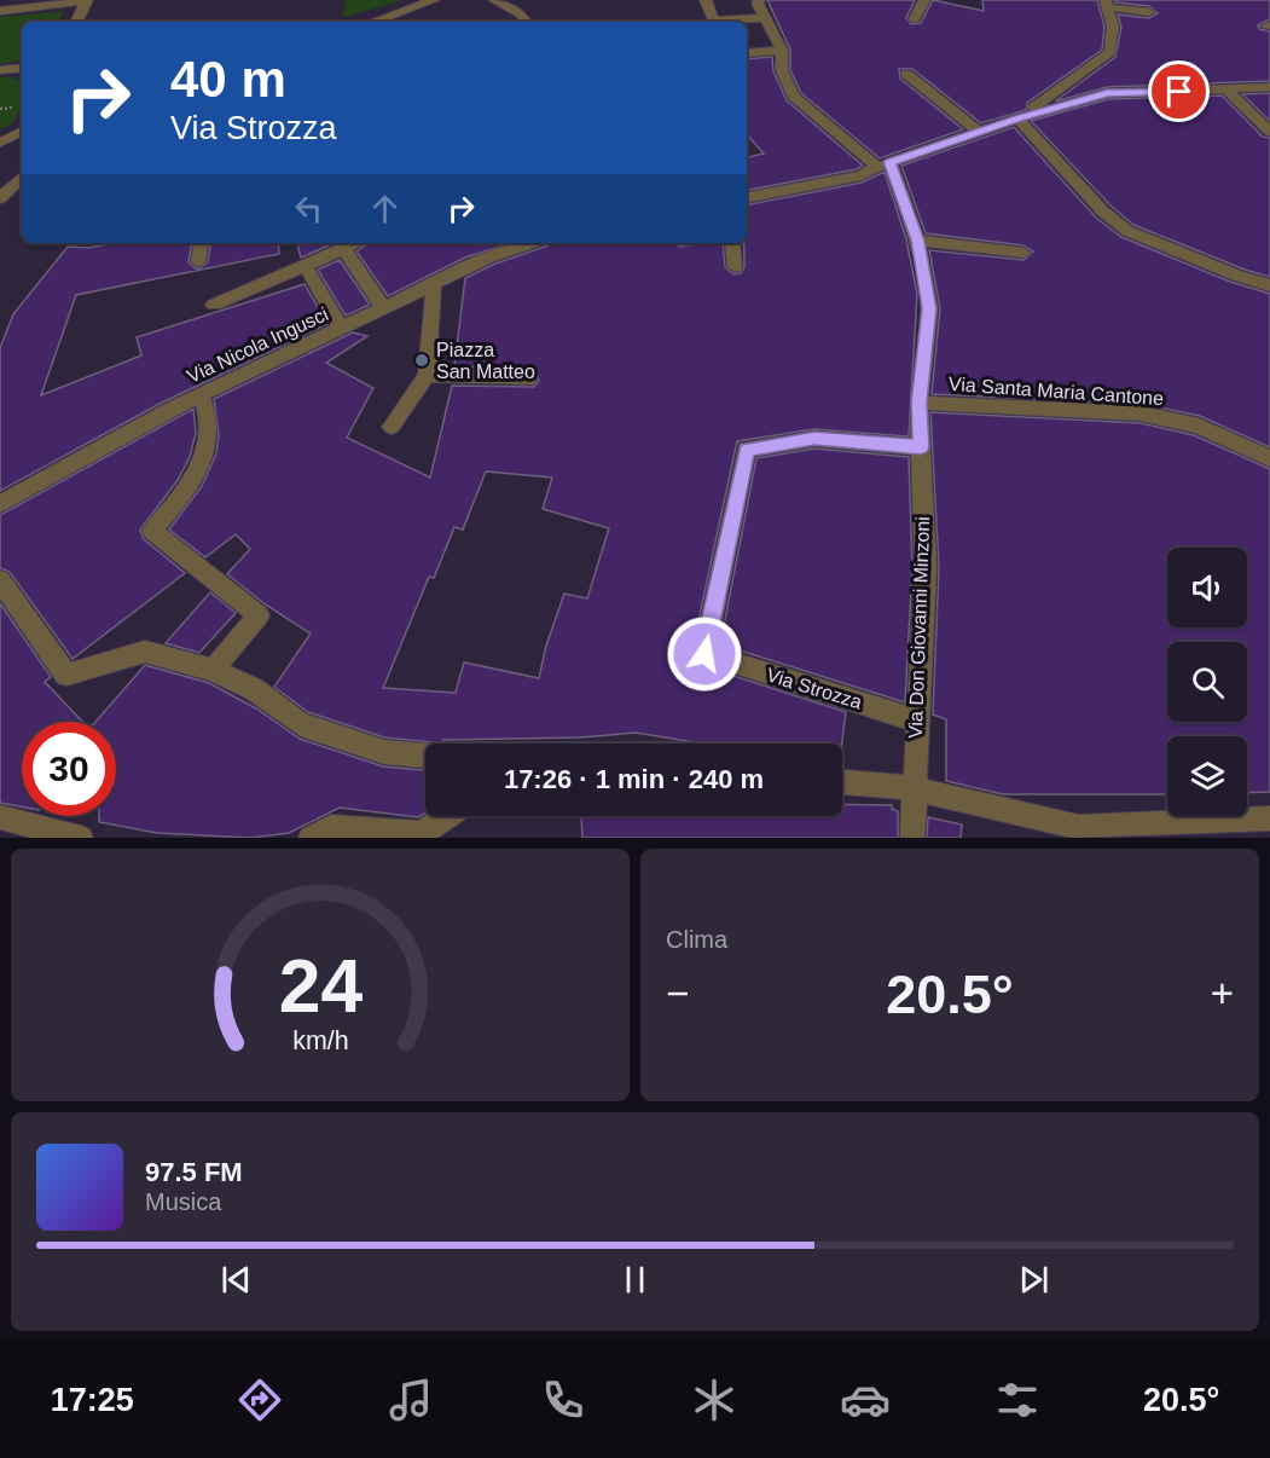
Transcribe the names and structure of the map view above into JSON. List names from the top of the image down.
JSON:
{
  "streets": {
    "street": [
      "Via Nicola Ingusci",
      "Via Santa Maria Cantone",
      "Via Don Giovanni Minzoni",
      "Via Strozza"
    ]
  },
  "crossings": [
    ["Via Santa Maria Cantone", "Via Don Giovanni Minzoni"],
    ["Via Don Giovanni Minzoni", "Via Strozza"]
  ],
  "places": ["Piazza San Matteo"],
  "page": {
    "turn": ["40 m", "Via Strozza"],
    "limit": "30",
    "trip": "17:26 · 1 min · 240 m",
    "tile": "Clima",
    "heat": ["−", "20.5°", "+"],
    "song": ["97.5 FM", "Musica"],
    "tabs": ["17:25", "20.5°"],
    "gauge": ["24", "km/h"]
  }
}
